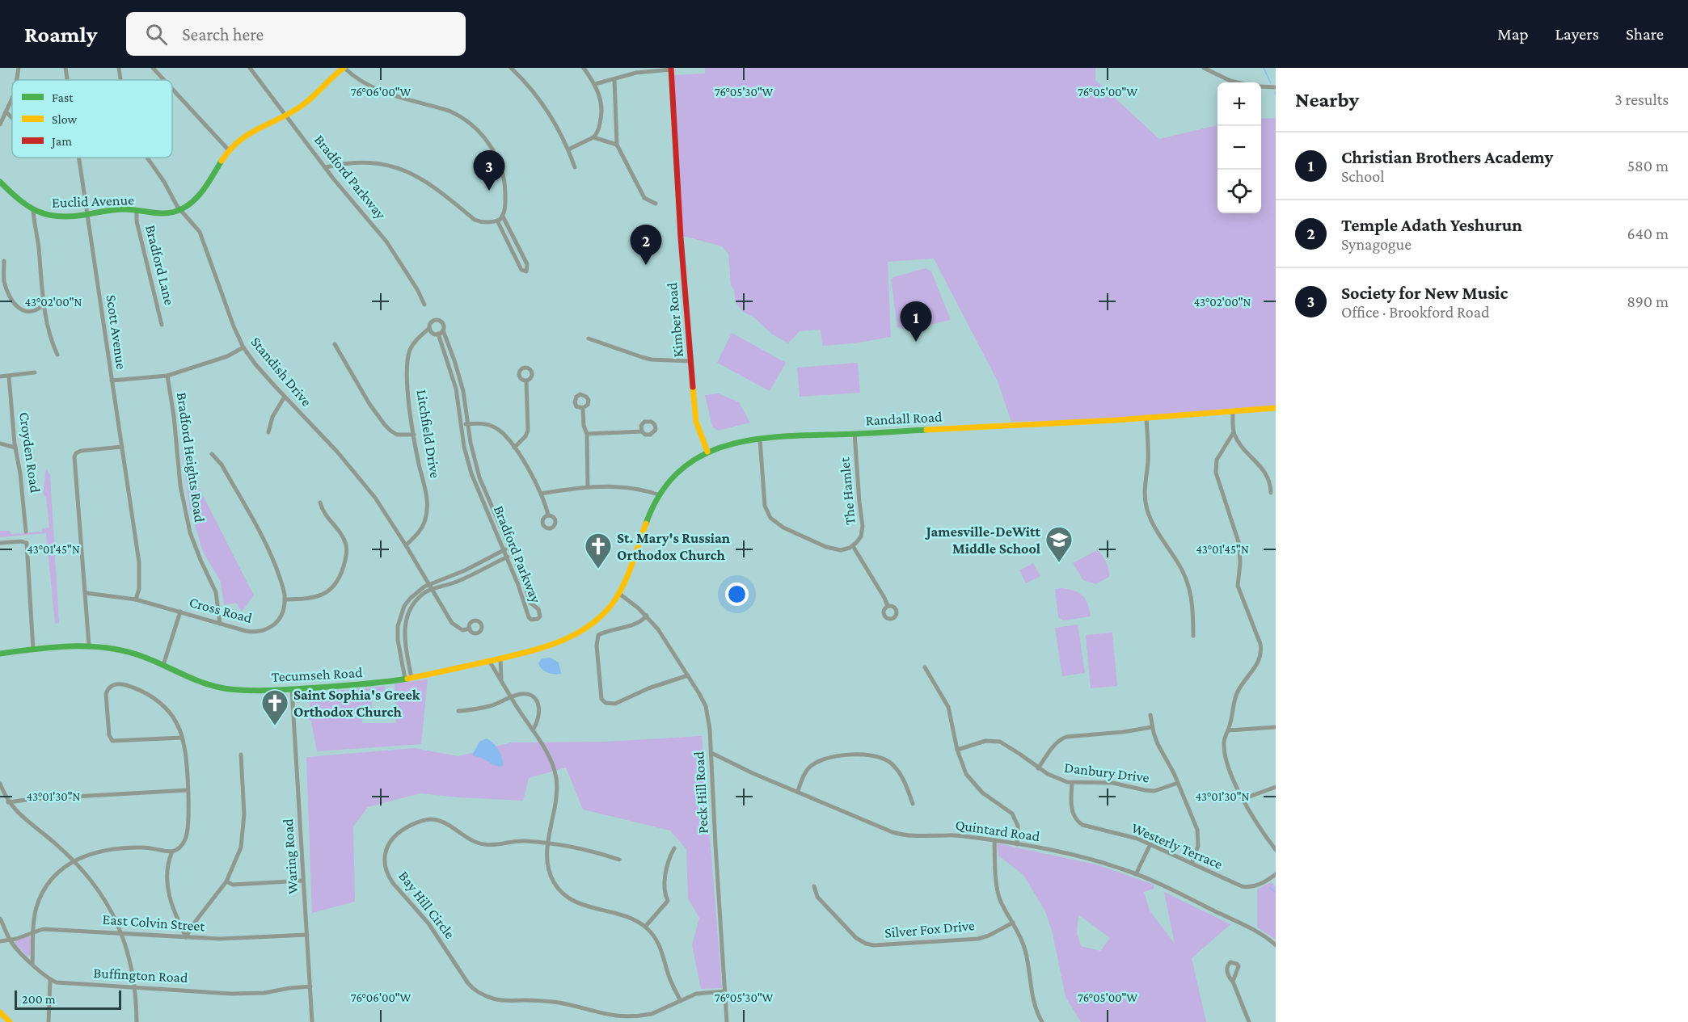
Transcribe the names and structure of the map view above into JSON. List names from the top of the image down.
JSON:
{
  "streets": {
    "street": [
      "Bradford Parkway",
      "Euclid Avenue",
      "Bradford Lane",
      "Kimber Road",
      "Scott Avenue",
      "Standish Drive",
      "Randall Road",
      "Litchfield Drive",
      "Croyden Road",
      "Bradford Heights Road",
      "The Hamlet",
      "Cross Road",
      "Tecumseh Road",
      "Danbury Drive",
      "Peck Hill Road",
      "Quintard Road",
      "Westerly Terrace",
      "Waring Road",
      "Bay Hill Circle",
      "East Colvin Street",
      "Silver Fox Drive",
      "Buffington Road"
    ]
  },
  "crossings": [
    ["Bradford Parkway", "Litchfield Drive"],
    ["Euclid Avenue", "Bradford Lane"],
    ["Euclid Avenue", "Scott Avenue"],
    ["Euclid Avenue", "Standish Drive"],
    ["Kimber Road", "Randall Road"],
    ["Scott Avenue", "Cross Road"],
    ["Standish Drive", "Litchfield Drive"],
    ["Randall Road", "The Hamlet"],
    ["Randall Road", "Tecumseh Road"],
    ["Randall Road", "Peck Hill Road"],
    ["Bradford Heights Road", "Cross Road"],
    ["Tecumseh Road", "Peck Hill Road"],
    ["Tecumseh Road", "Waring Road"],
    ["Danbury Drive", "Westerly Terrace"],
    ["Peck Hill Road", "Quintard Road"],
    ["Peck Hill Road", "Bay Hill Circle"],
    ["Waring Road", "East Colvin Street"],
    ["Waring Road", "Buffington Road"]
  ],
  "places": {
    "school or university": ["Jamesville-DeWitt Middle School"],
    "church": ["St. Mary's Russian Orthodox Church", "Saint Sophia's Greek Orthodox Church"]
  },
  "legend": ["Fast", "Slow", "Jam"],
  "scale_bar": "200 m",
  "page": {
    "header": "Roamly",
    "search": "Search here",
    "nav": ["Map", "Layers", "Share"],
    "heading": ["Nearby", "3 results"],
    "map_buttons": ["+", "−"],
    "list": [
      {
        "mark": "1",
        "name": "Christian Brothers Academy",
        "note": "School",
        "value": "580 m"
      },
      {
        "mark": "2",
        "name": "Temple Adath Yeshurun",
        "note": "Synagogue",
        "value": "640 m"
      },
      {
        "mark": "3",
        "name": "Society for New Music",
        "note": "Office · Brookford Road",
        "value": "890 m"
      }
    ],
    "pins": ["3", "2", "1"],
    "scale": "200 m"
  },
  "coordinates": [
    "76°06'00\"W",
    "76°05'30\"W",
    "76°05'00\"W",
    "43°02'00\"N",
    "43°01'45\"N",
    "43°01'30\"N"
  ]
}
